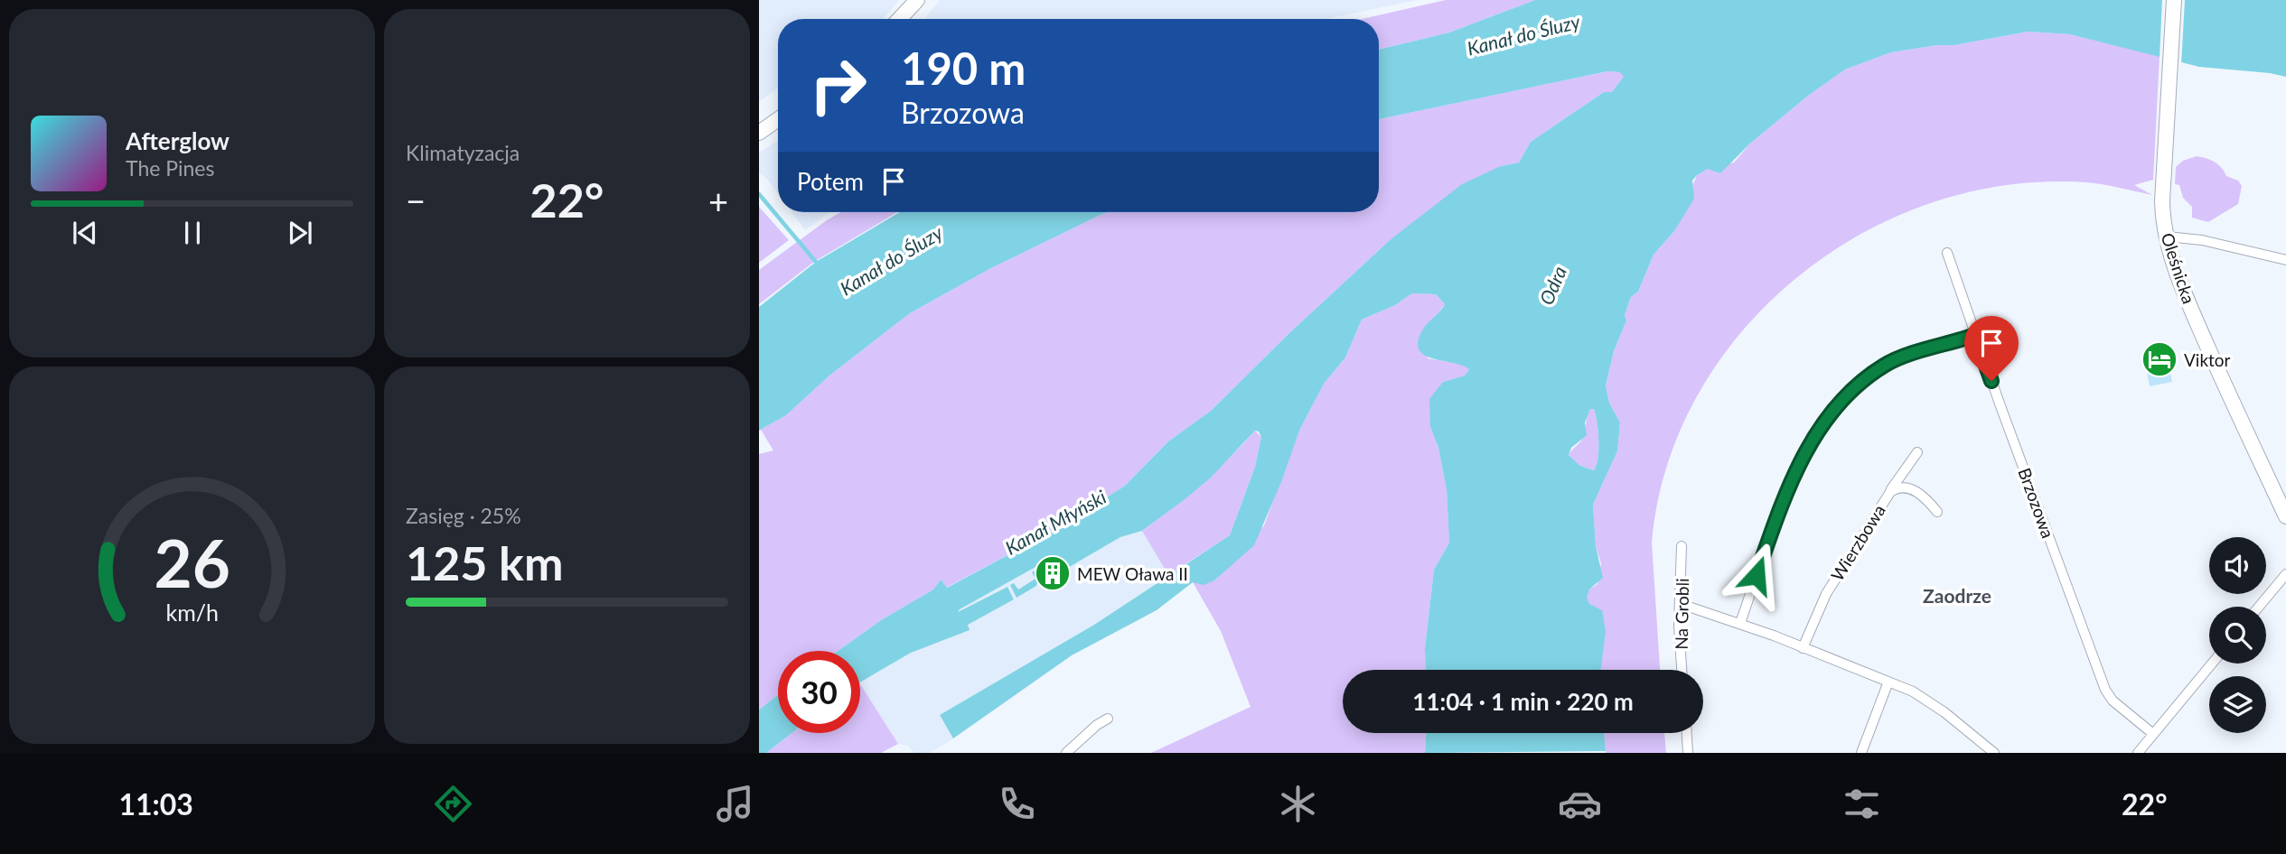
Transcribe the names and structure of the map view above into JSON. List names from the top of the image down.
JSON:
{
  "streets": {
    "main road": ["Oleśnicka"],
    "street": ["Brzozowa", "Wierzbowa", "Na Grobli"]
  },
  "districts": ["Zaodrze"],
  "water": ["Kanał do Śluzy", "Odra", "Kanał Młyński"],
  "places": {
    "hotel": ["Viktor"],
    "building": ["MEW Oława II"]
  },
  "page": {
    "tile": [
      "Klimatyzacja",
      ["Zasięg · 25%", "125 km"]
    ],
    "turn": ["190 m", "Brzozowa"],
    "song": ["Afterglow", "The Pines"],
    "then": "Potem",
    "heat": ["−", "22°", "+"],
    "limit": "30",
    "trip": "11:04 · 1 min · 220 m",
    "tabs": ["11:03", "22°"],
    "gauge": ["26", "km/h"]
  }
}
